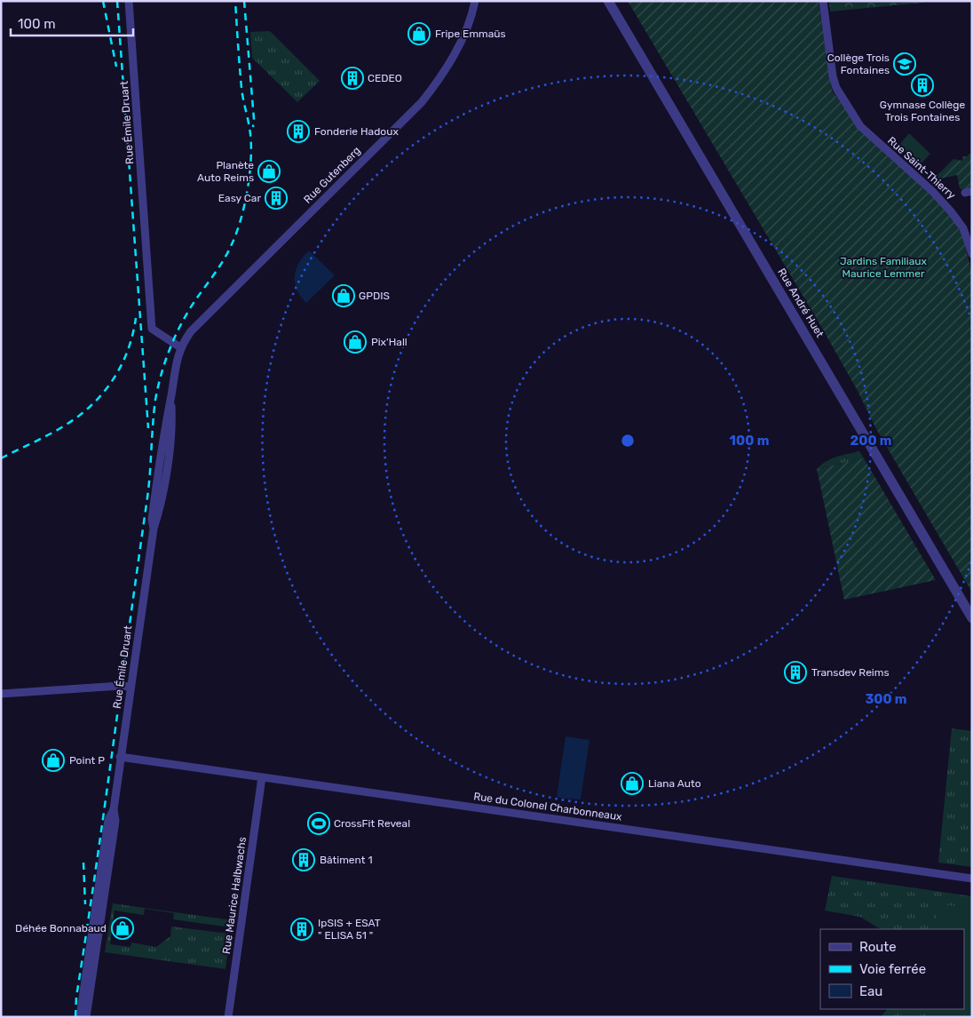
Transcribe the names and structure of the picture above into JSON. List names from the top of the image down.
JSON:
{
  "streets": {
    "street": [
      "Rue Émile Druart",
      "Rue Saint-Thierry",
      "Rue Gutenberg",
      "Rue André Huet",
      "Rue du Colonel Charbonneaux",
      "Rue Maurice Halbwachs"
    ]
  },
  "crossings": [
    ["Rue Émile Druart", "Rue Gutenberg"],
    ["Rue Émile Druart", "Rue du Colonel Charbonneaux"],
    ["Rue du Colonel Charbonneaux", "Rue Maurice Halbwachs"]
  ],
  "parks": ["Jardins Familiaux Maurice Lemmer"],
  "places": {
    "shop": [
      "Fripe Emmaüs",
      "Planète Auto Reims",
      "GPDIS",
      "Pix'Hall",
      "Point P",
      "Liana Auto",
      "Déhée Bonnabaud"
    ],
    "school or university": ["Collège Trois Fontaines"],
    "building": [
      "CEDEO",
      "Gymnase Collège Trois Fontaines",
      "Fonderie Hadoux",
      "Easy Car",
      "Transdev Reims",
      "Bâtiment 1",
      "IpSIS + ESAT \" ELISA 51 \""
    ],
    "sports": ["CrossFit Reveal"]
  },
  "legend": ["Route", "Voie ferrée", "Eau"],
  "scale_bar": "100 m",
  "rings": ["100 m", "200 m", "300 m"]
}
